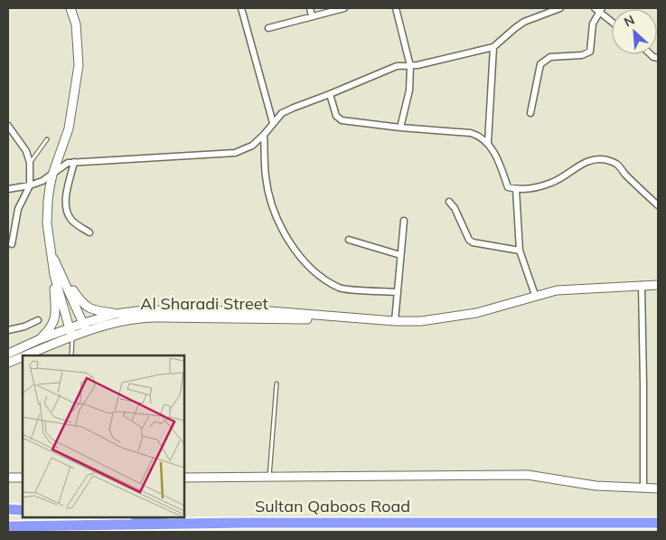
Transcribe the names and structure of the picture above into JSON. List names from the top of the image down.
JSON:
{
  "streets": {
    "highway": ["Sultan Qaboos Road"],
    "street": ["Al Sharadi Street"]
  },
  "north": "top left"
}
